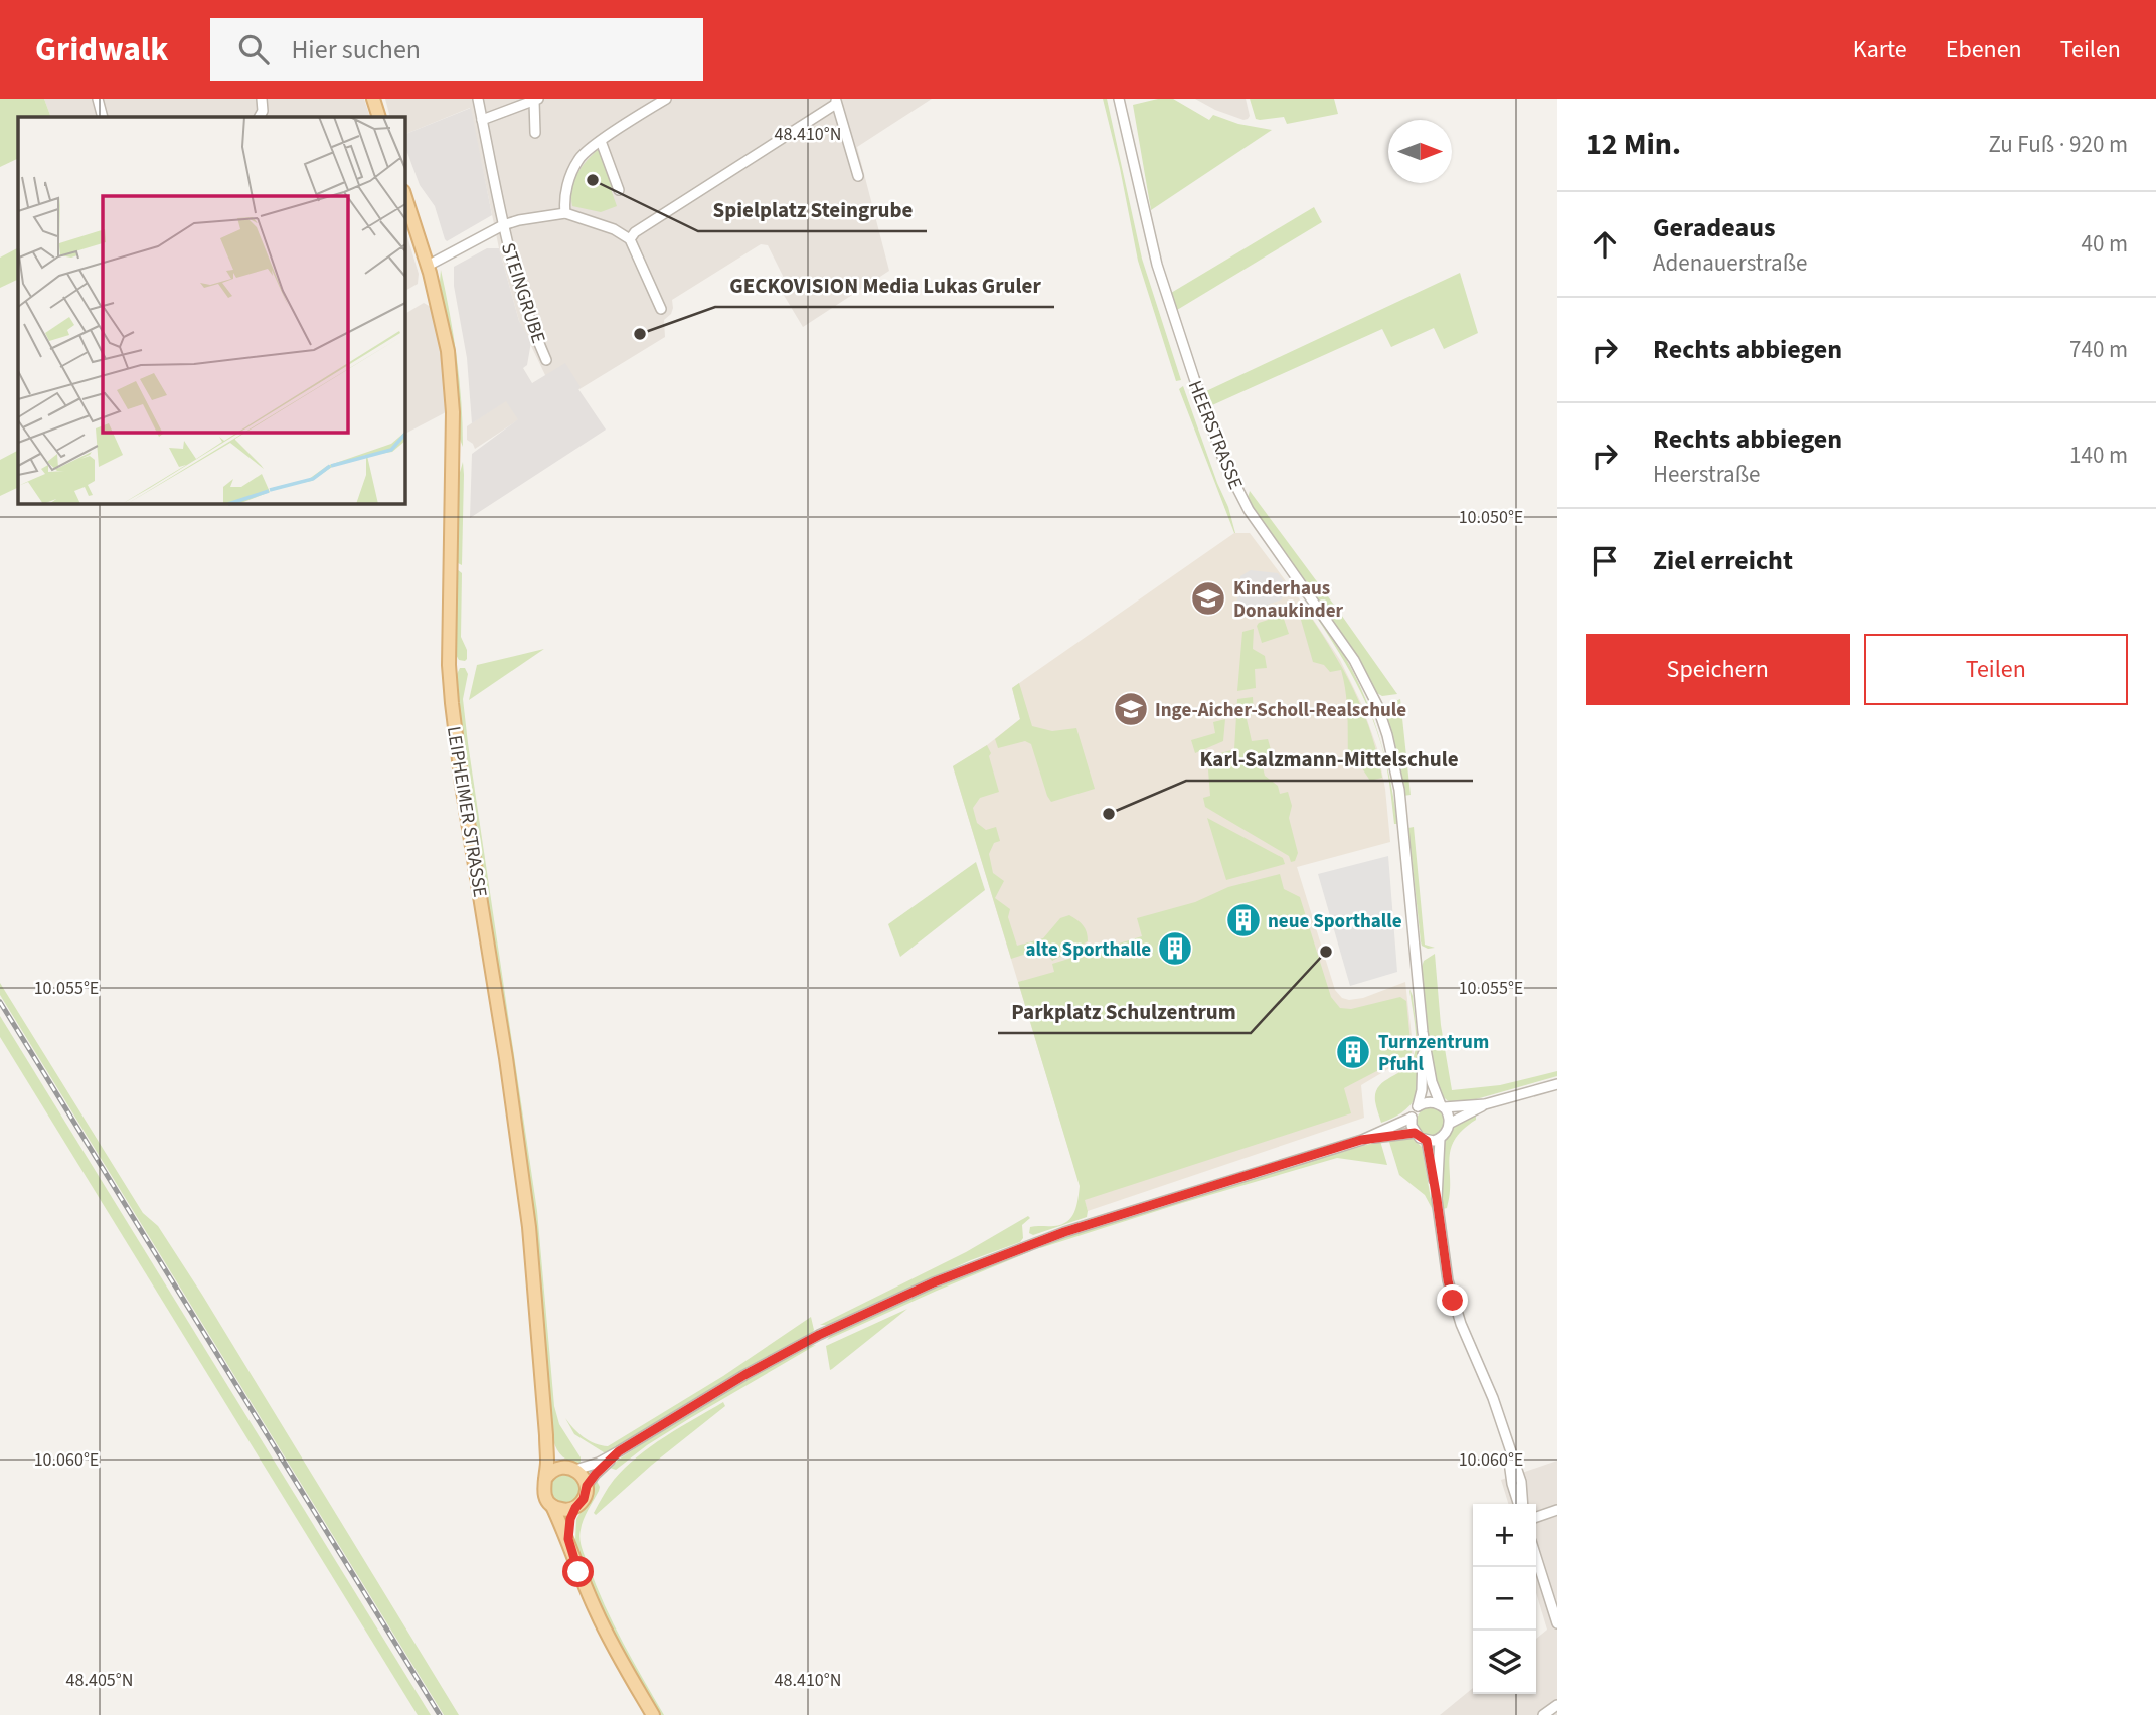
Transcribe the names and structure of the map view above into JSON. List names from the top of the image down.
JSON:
{
  "streets": {
    "main road": ["LEIPHEIMER STRASSE"],
    "street": ["STEINGRUBE", "HEERSTRASSE"]
  },
  "places": {
    "other": [
      "Spielplatz Steingrube",
      "GECKOVISION Media Lukas Gruler",
      "Karl-Salzmann-Mittelschule",
      "Parkplatz Schulzentrum"
    ],
    "school or university": ["Kinderhaus Donaukinder", "Inge-Aicher-Scholl-Realschule"],
    "building": ["neue Sporthalle", "alte Sporthalle", "Turnzentrum Pfuhl"]
  },
  "north": "right",
  "page": {
    "header": "Gridwalk",
    "search": "Hier suchen",
    "nav": ["Karte", "Ebenen", "Teilen"],
    "heading": ["12 Min.", "Zu Fuß · 920 m"],
    "list": [
      ["Geradeaus", "Adenauerstraße", "40 m"],
      ["Rechts abbiegen", "740 m"],
      ["Rechts abbiegen", "Heerstraße", "140 m"],
      "Ziel erreicht"
    ],
    "buttons": ["Speichern", "Teilen"],
    "map_buttons": ["+", "−"]
  },
  "coordinates": [
    "48.410°N",
    "10.050°E",
    "10.055°E",
    "10.060°E",
    "48.405°N"
  ]
}
